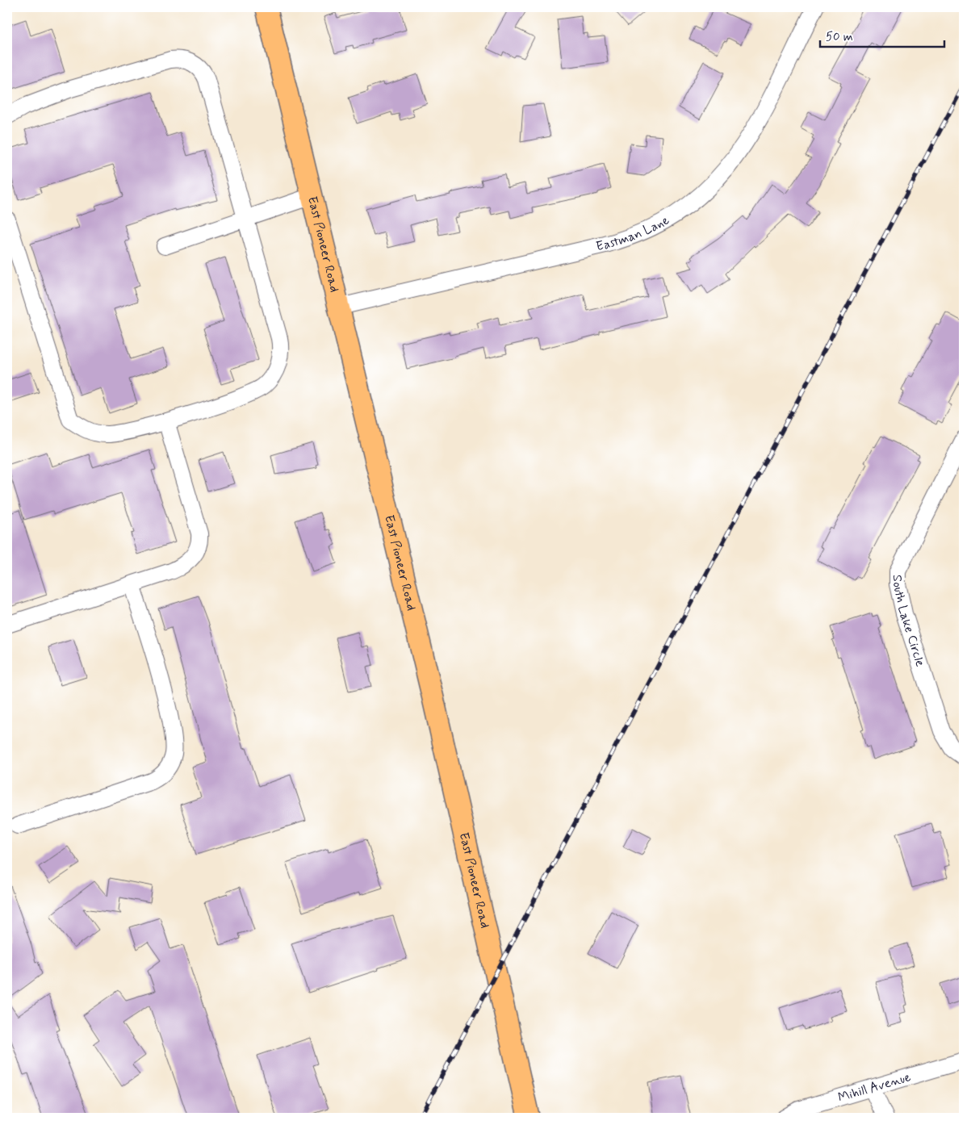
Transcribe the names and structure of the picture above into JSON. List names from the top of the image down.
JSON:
{
  "streets": {
    "main road": ["East Pioneer Road"],
    "street": ["Eastman Lane", "South Lake Circle", "Mihill Avenue"]
  },
  "crossings": [
    ["Eastman Lane", "East Pioneer Road"]
  ],
  "scale_bar": "50 m"
}
